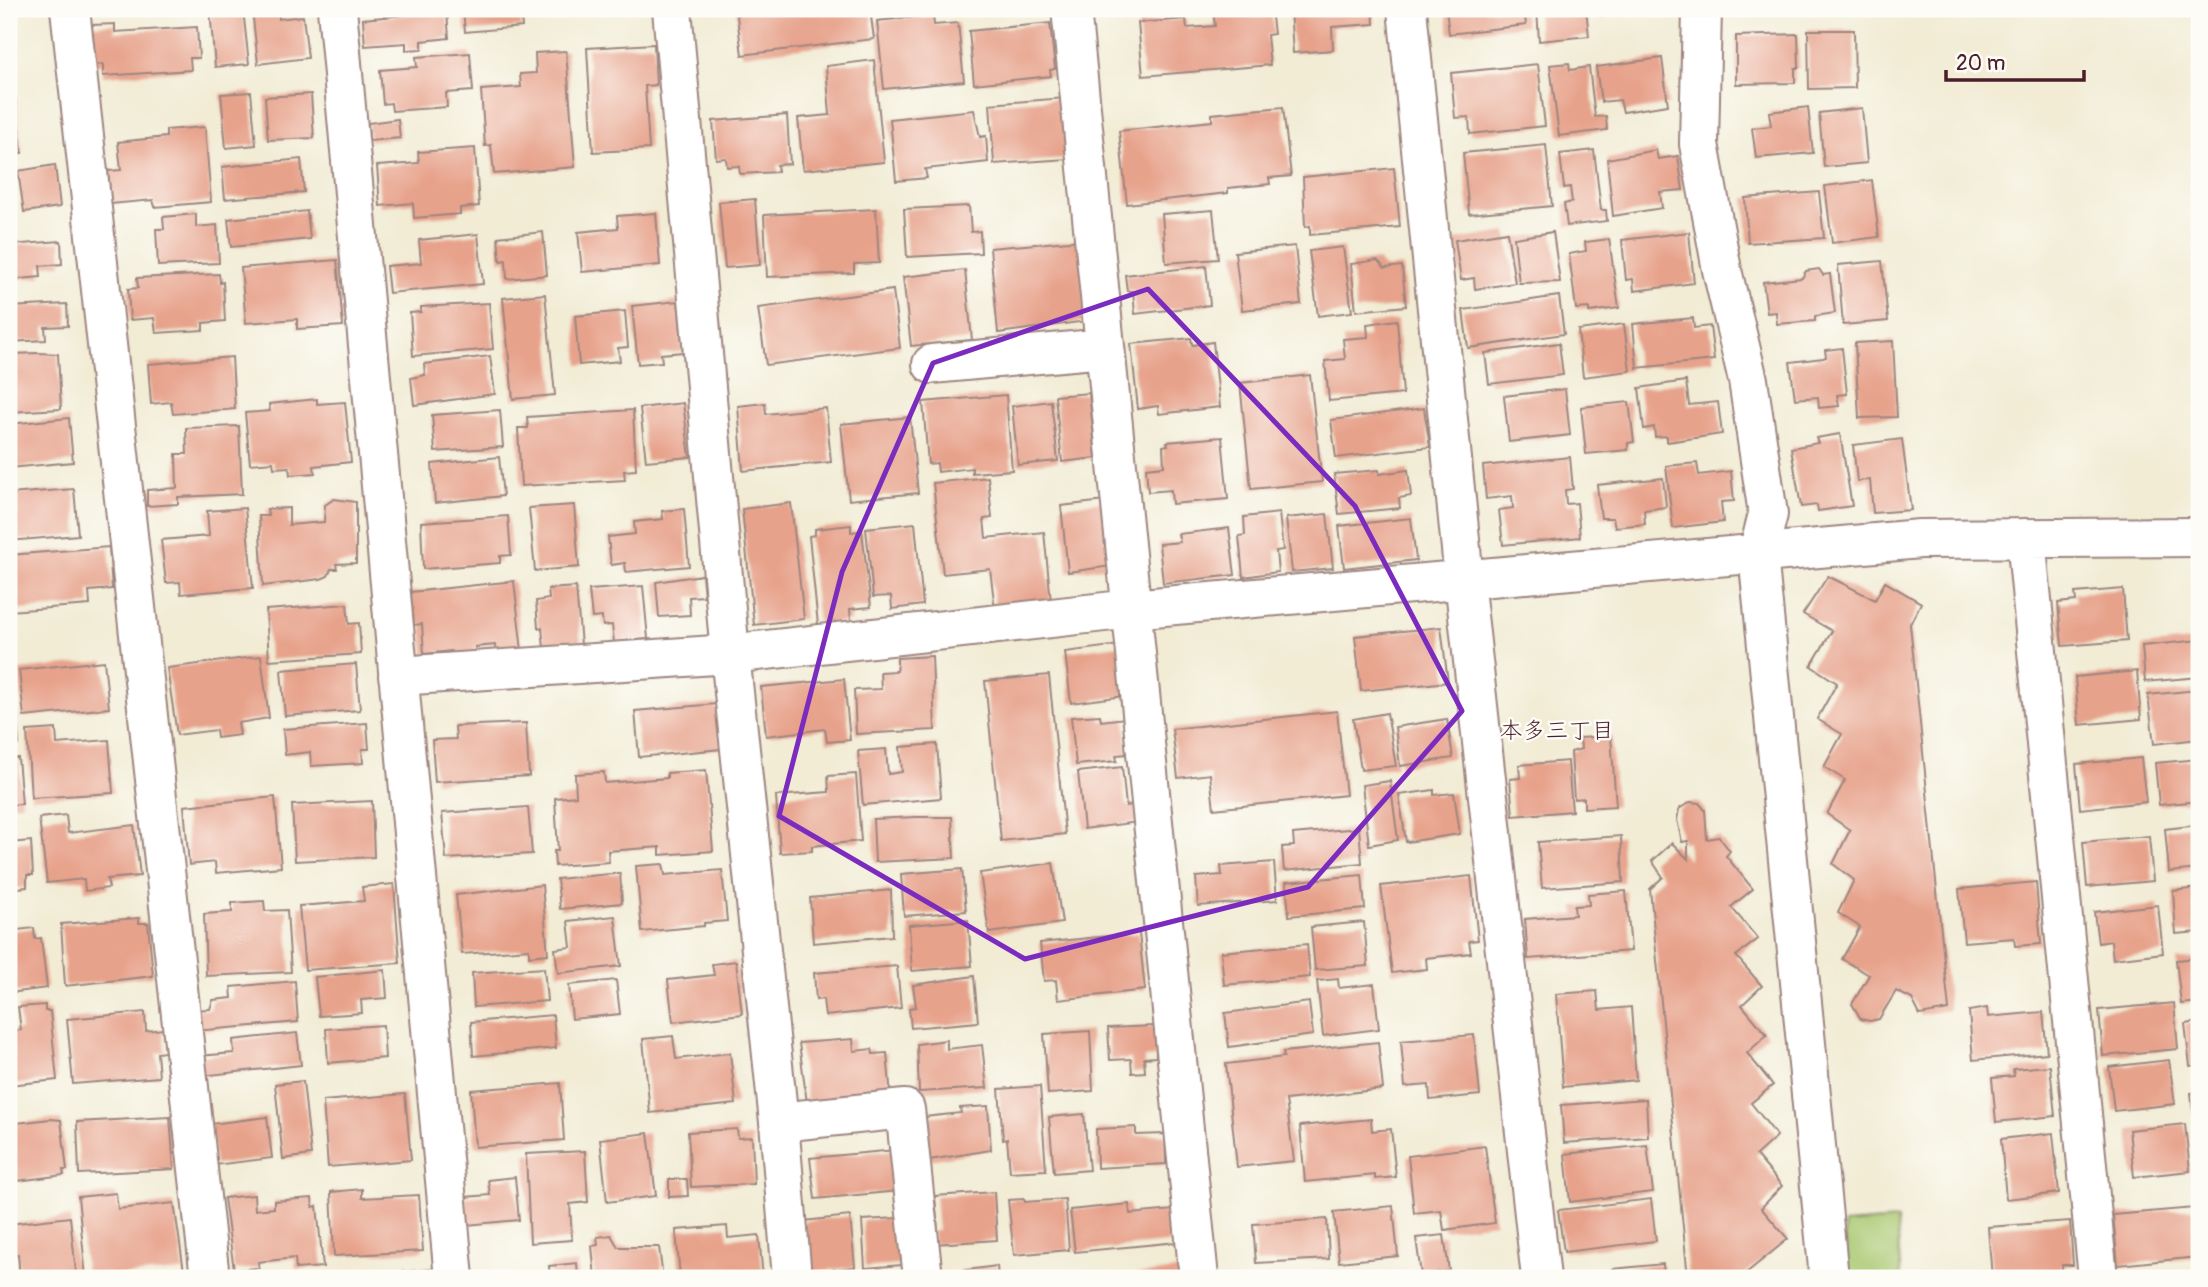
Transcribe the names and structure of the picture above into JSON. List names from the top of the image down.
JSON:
{
  "districts": ["本多三丁目"],
  "scale_bar": "20 m"
}
